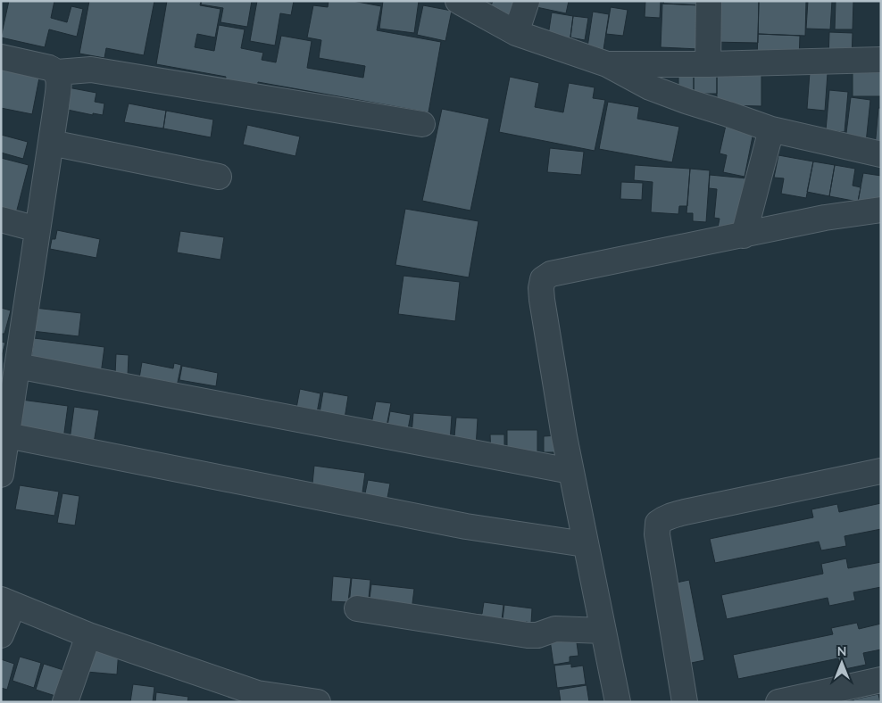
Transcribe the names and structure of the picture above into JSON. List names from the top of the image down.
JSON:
{
  "north": "top"
}
